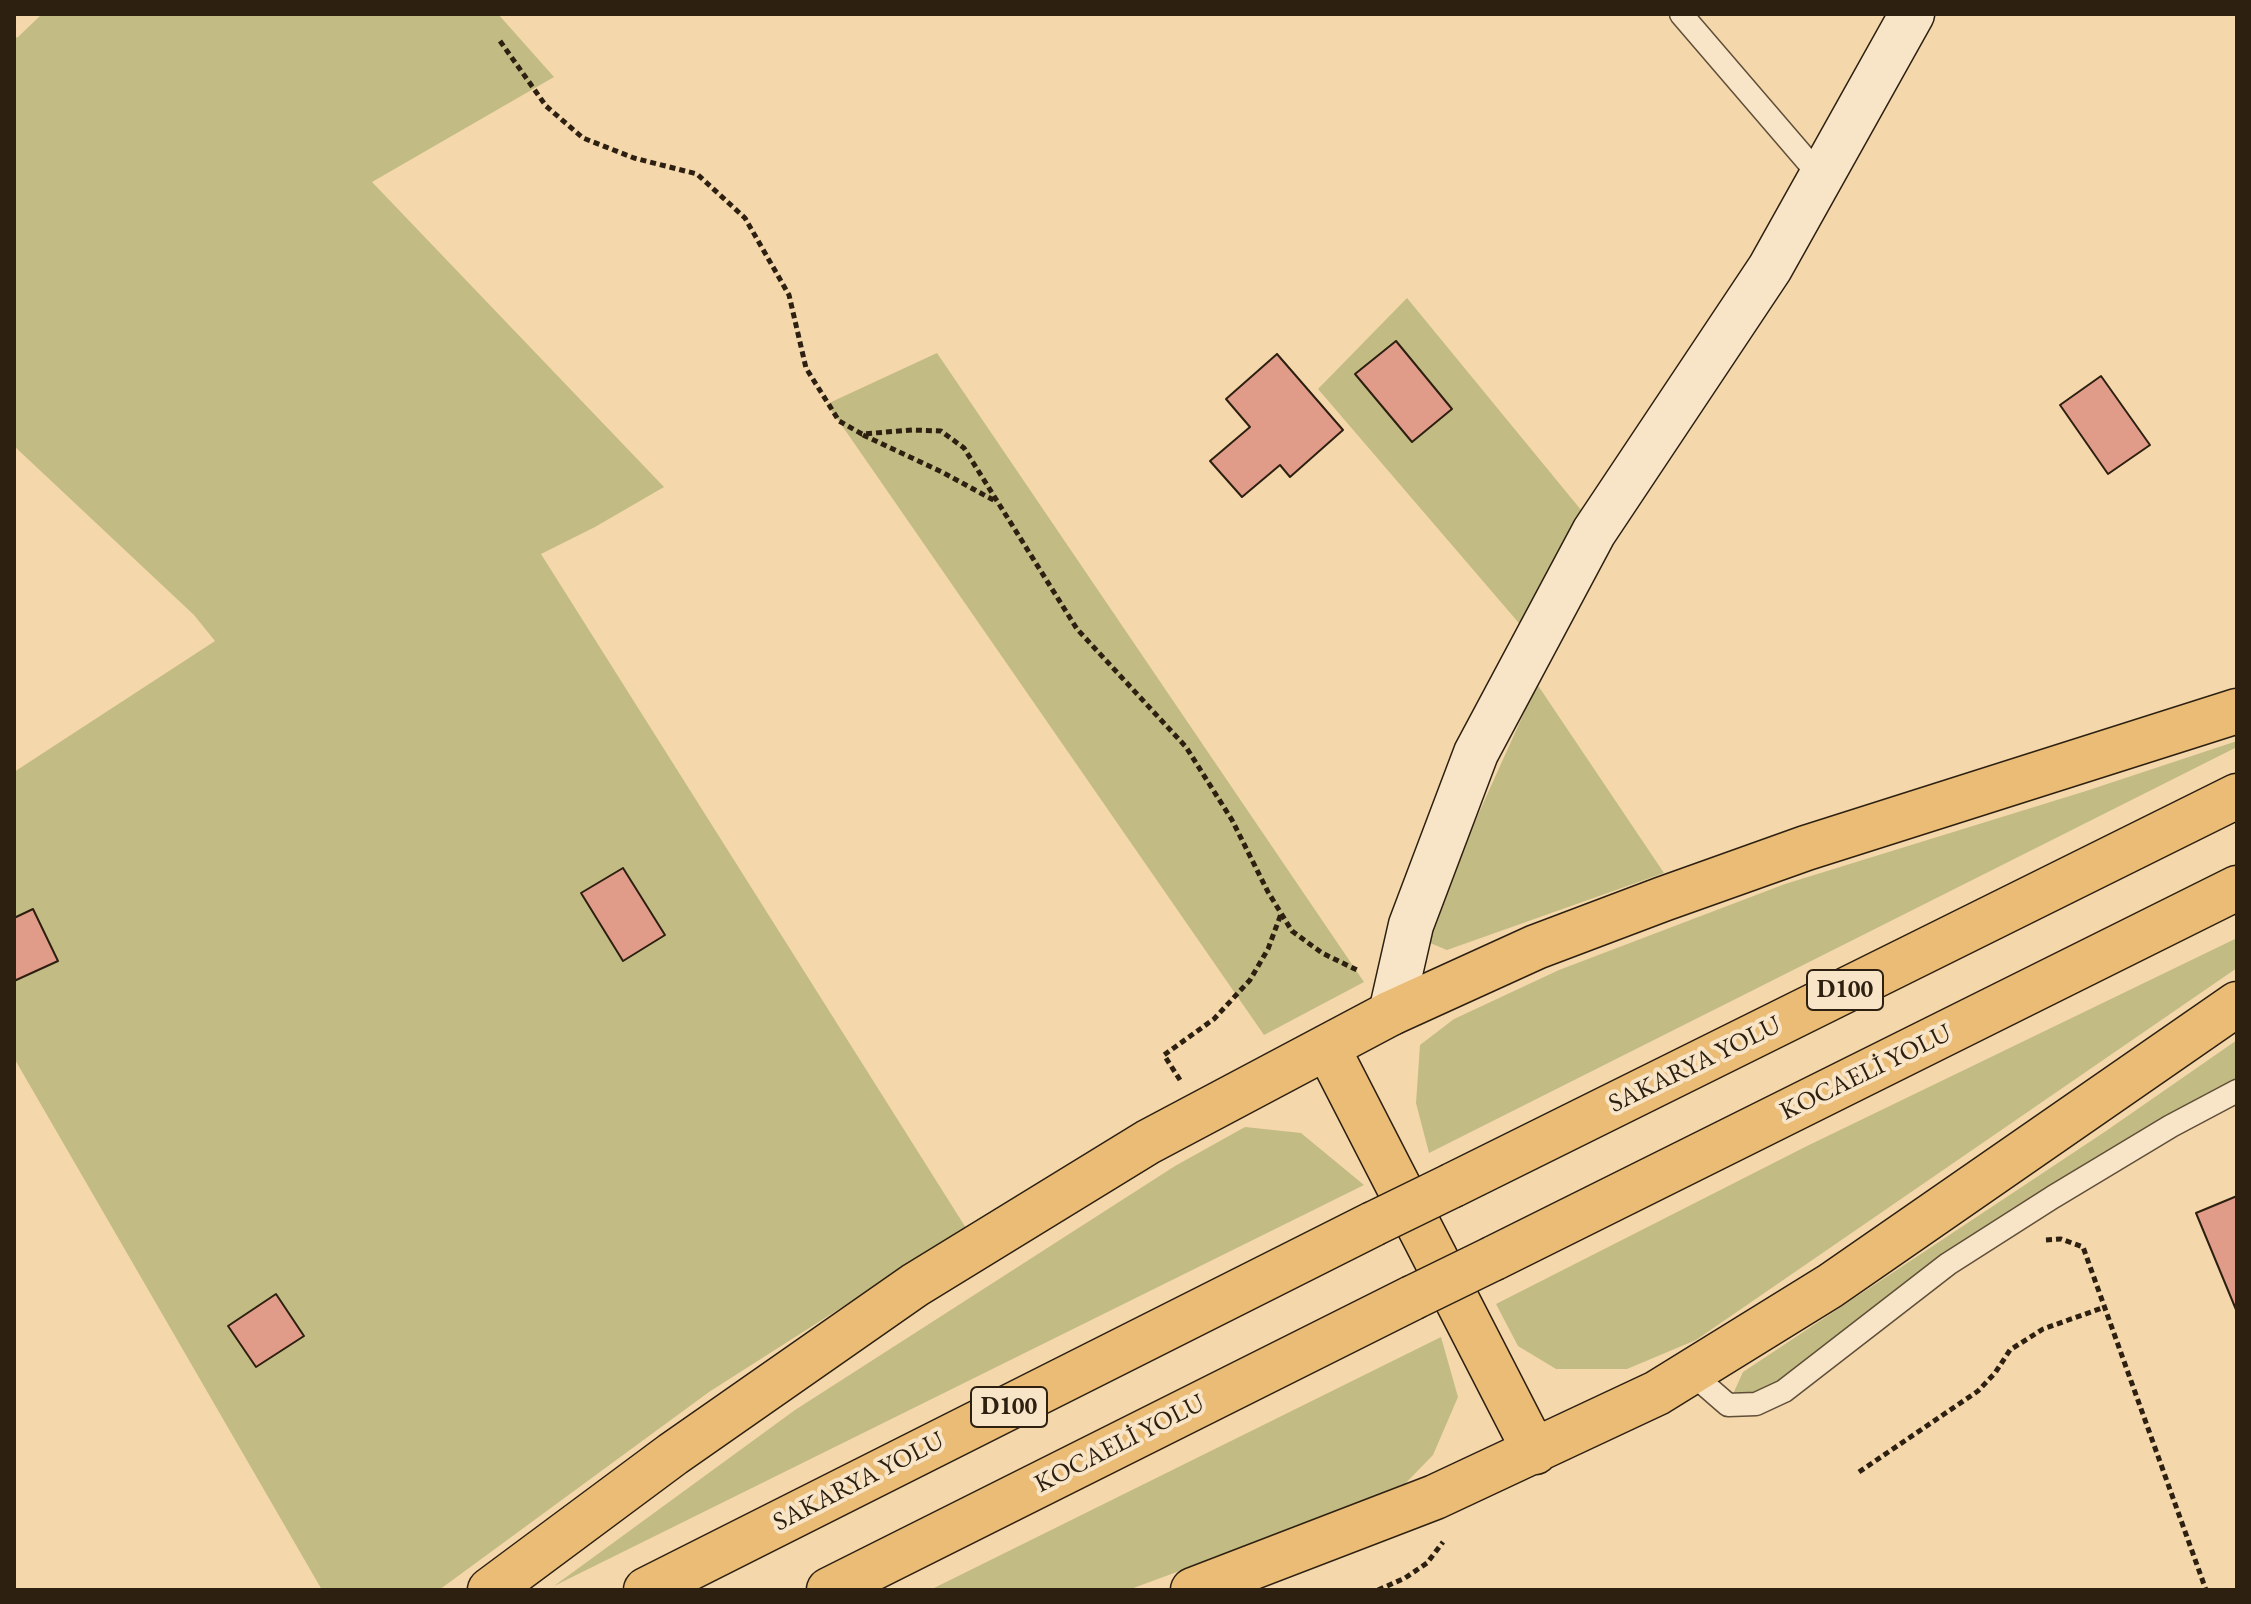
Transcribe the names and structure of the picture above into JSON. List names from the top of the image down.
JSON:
{
  "streets": {
    "highway": ["D100", "SAKARYA YOLU", "KOCAELİ YOLU"]
  }
}
